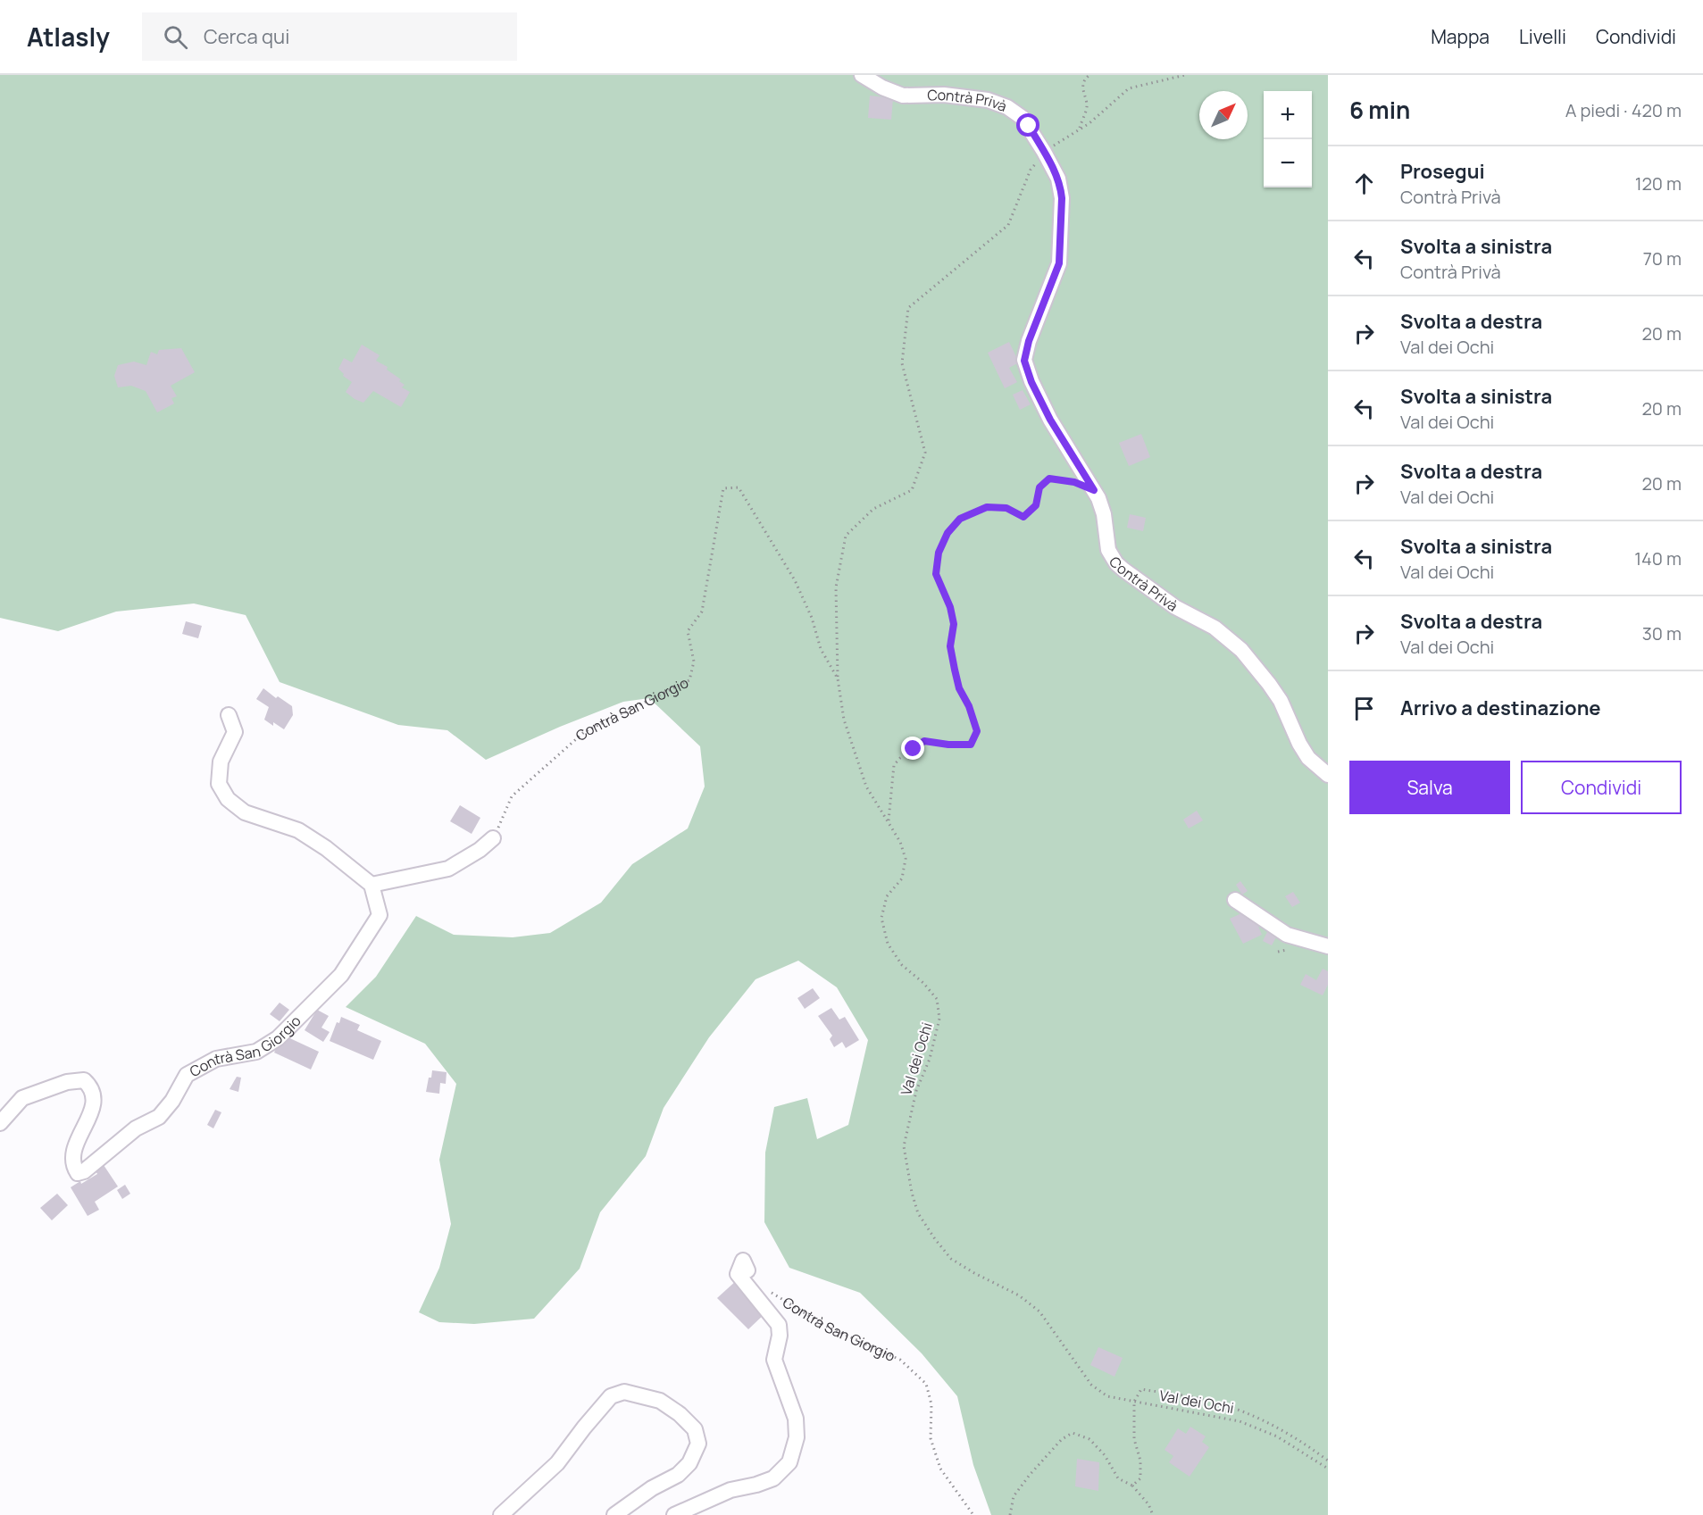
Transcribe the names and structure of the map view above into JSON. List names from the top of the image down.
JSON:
{
  "streets": {
    "street": ["Contrà Privà", "Contrà San Giorgio"],
    "path": ["Val dei Ochi"]
  },
  "crossings": [
    ["Contrà San Giorgio", "Val dei Ochi"]
  ],
  "north": "top right",
  "page": {
    "header": "Atlasly",
    "search": "Cerca qui",
    "nav": ["Mappa", "Livelli", "Condividi"],
    "heading": ["6 min", "A piedi · 420 m"],
    "map_buttons": ["+", "−"],
    "list": [
      ["Prosegui", "Contrà Privà", "120 m"],
      ["Svolta a sinistra", "Contrà Privà", "70 m"],
      ["Svolta a destra", "Val dei Ochi", "20 m"],
      ["Svolta a sinistra", "Val dei Ochi", "20 m"],
      ["Svolta a destra", "Val dei Ochi", "20 m"],
      ["Svolta a sinistra", "Val dei Ochi", "140 m"],
      ["Svolta a destra", "Val dei Ochi", "30 m"],
      "Arrivo a destinazione"
    ],
    "buttons": ["Salva", "Condividi"]
  }
}
